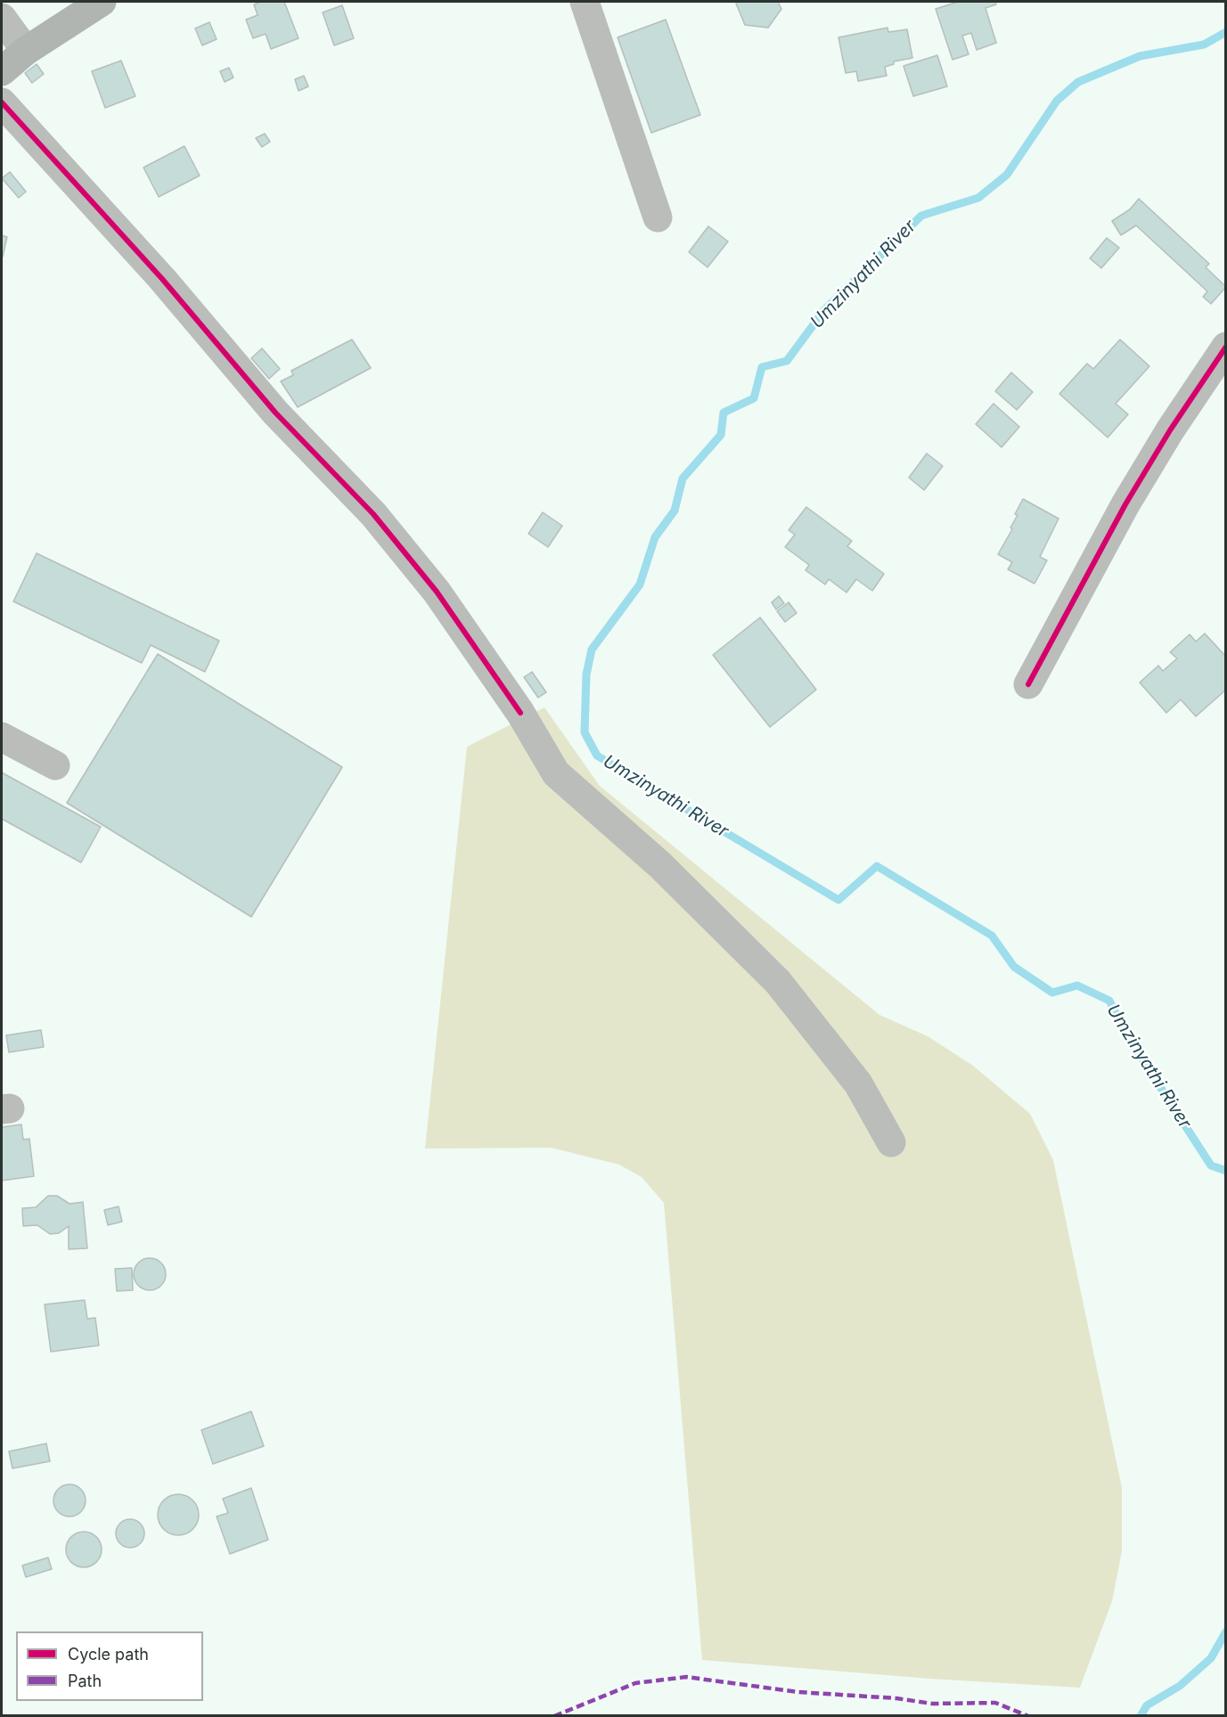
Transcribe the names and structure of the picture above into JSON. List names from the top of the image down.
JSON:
{
  "water": ["Umzinyathi River"],
  "legend": ["Cycle path", "Path"]
}
